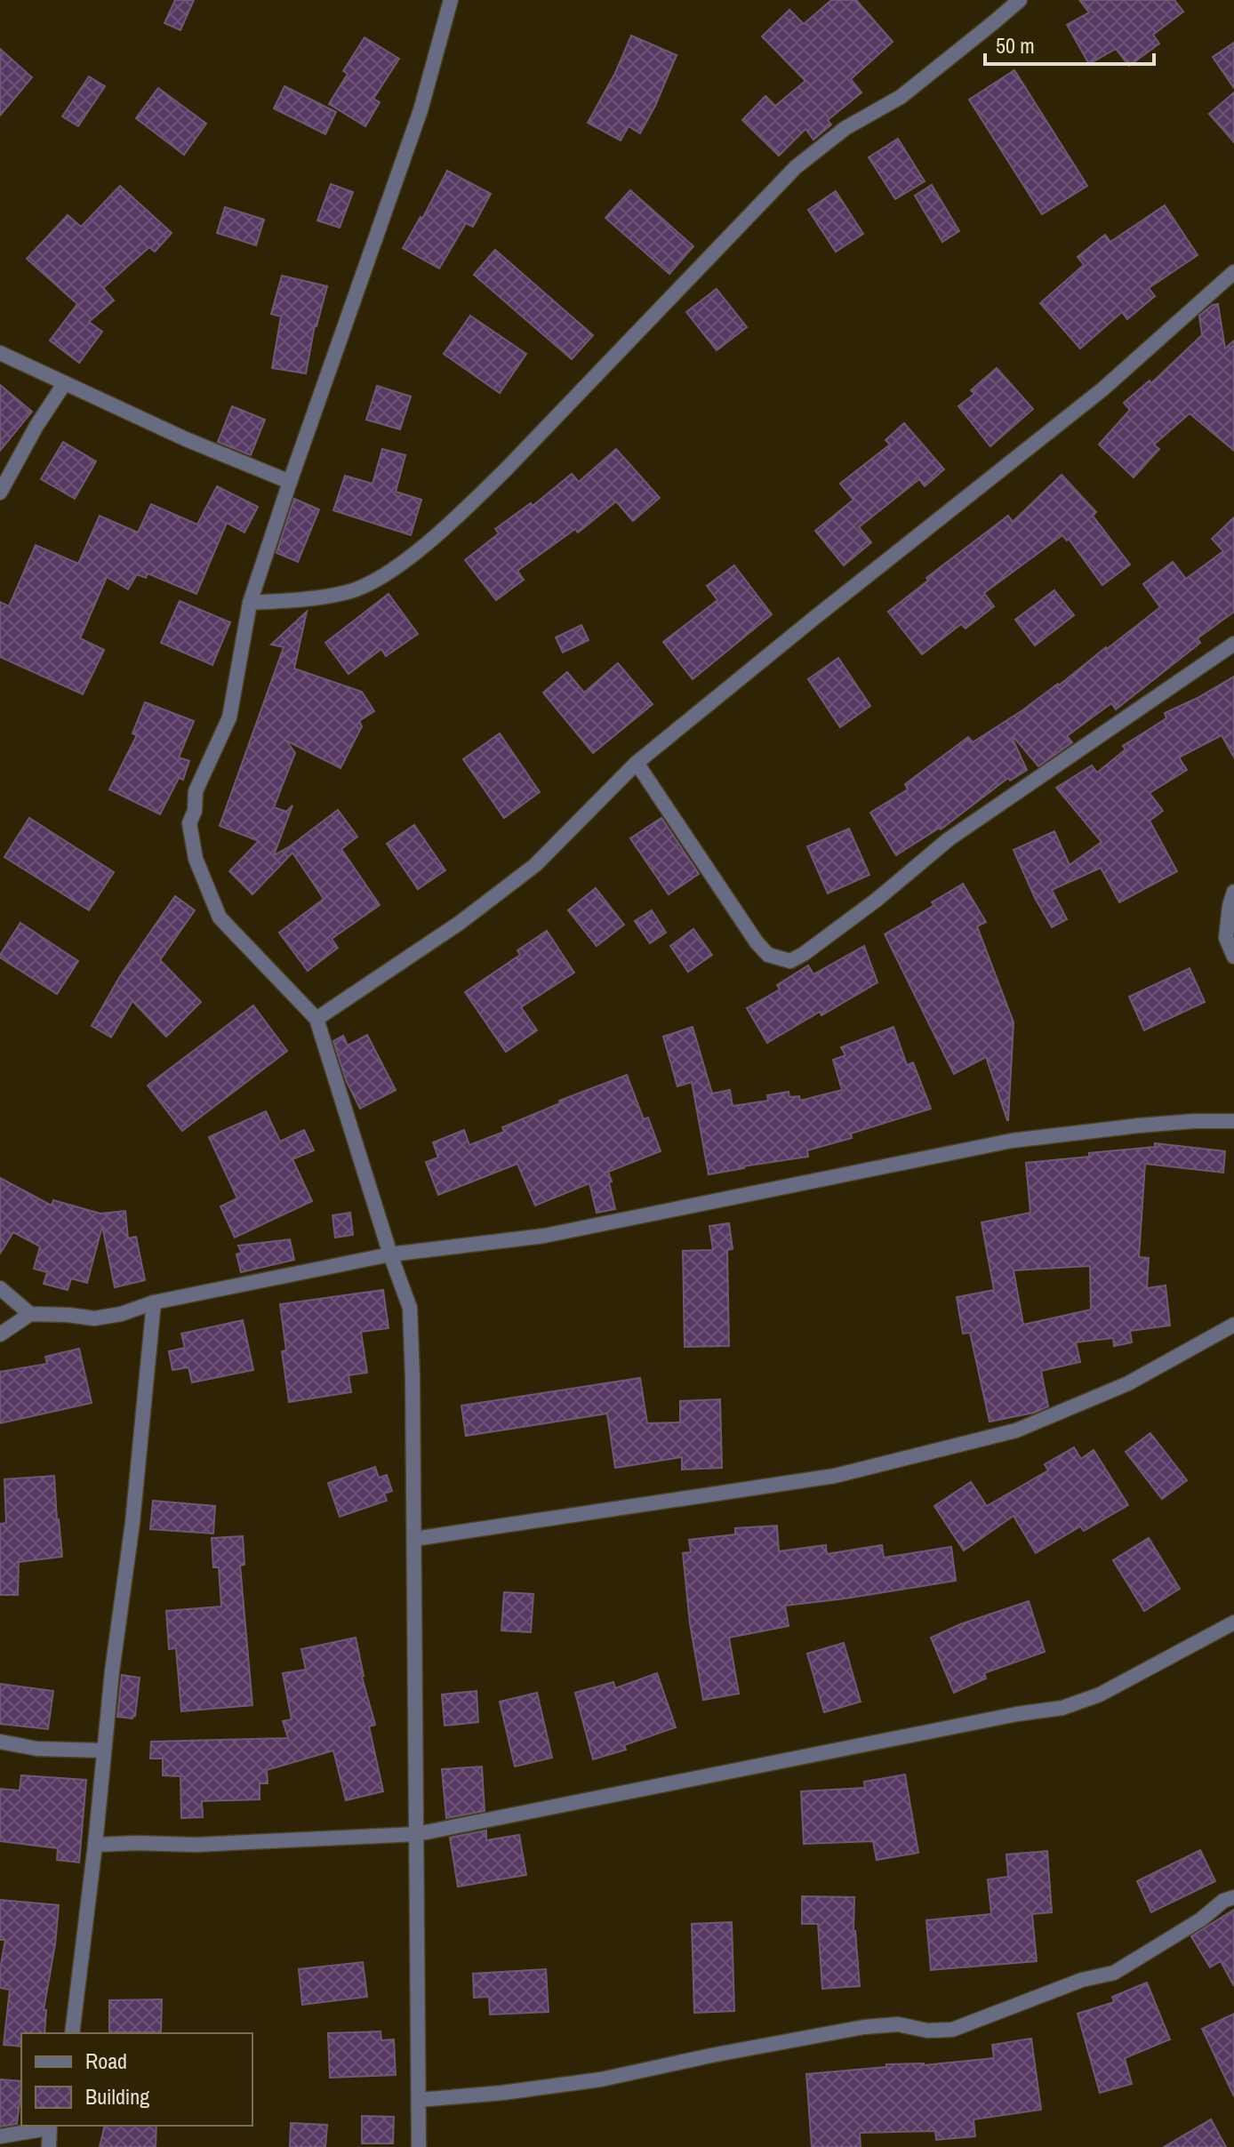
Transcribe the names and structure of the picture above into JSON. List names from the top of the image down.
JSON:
{
  "legend": ["Road", "Building"],
  "scale_bar": "50 m"
}
